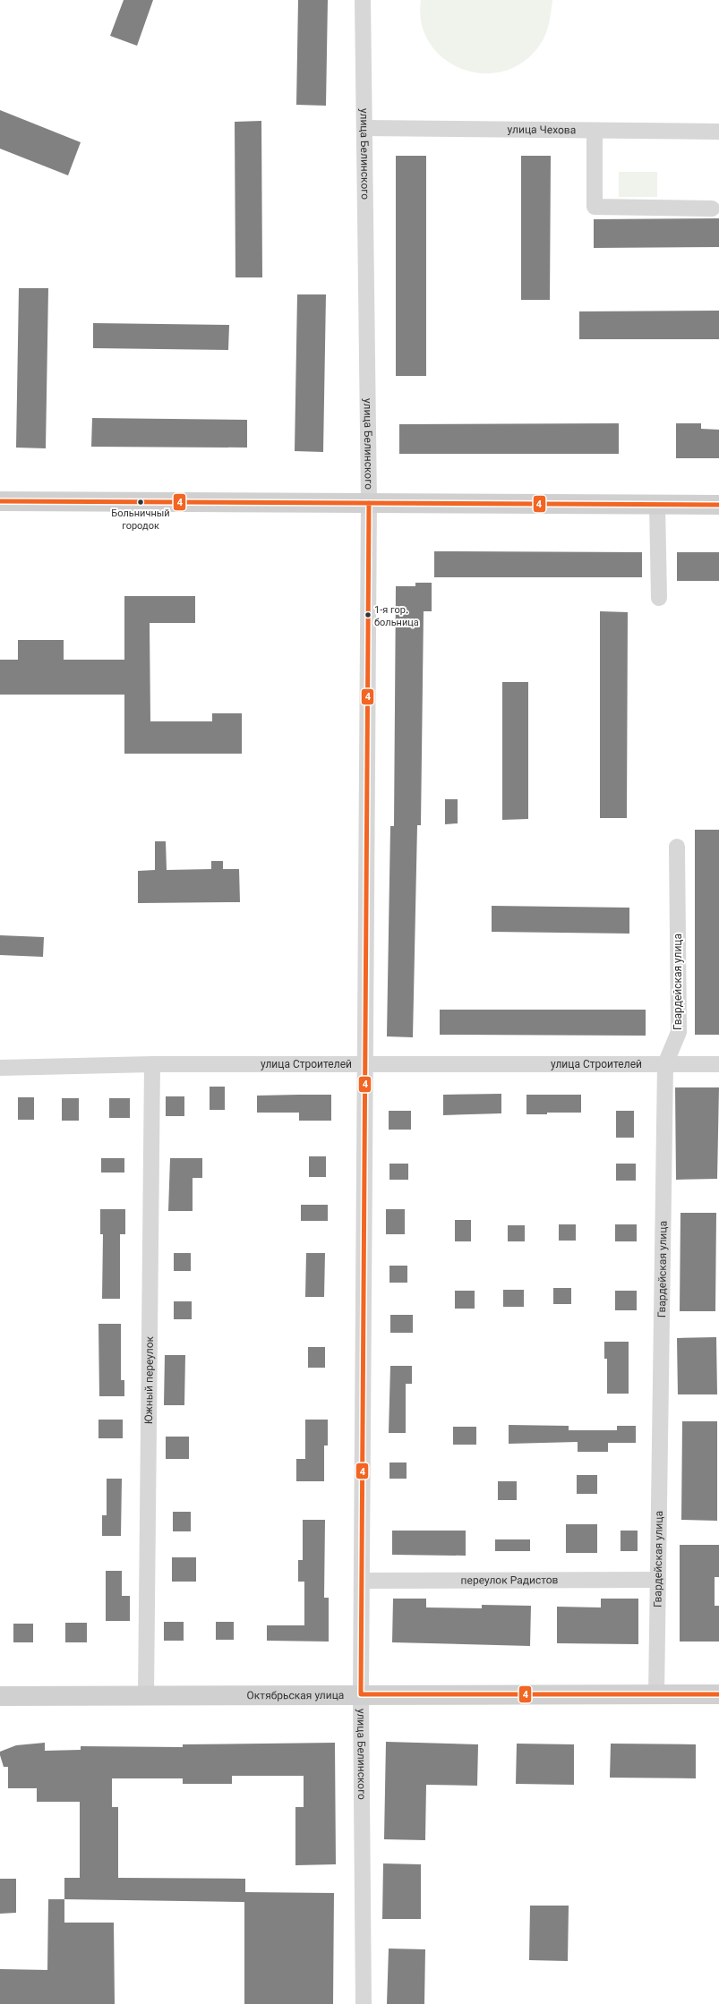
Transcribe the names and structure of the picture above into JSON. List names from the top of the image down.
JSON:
{
  "streets": {
    "main road": ["Октябрьская улица"],
    "street": [
      "улица Чехова",
      "улица Белинского",
      "Гвардейская улица",
      "улица Строителей",
      "Южный переулок",
      "переулок Радистов"
    ]
  },
  "crossings": [
    ["улица Чехова", "улица Белинского"],
    ["улица Белинского", "улица Строителей"],
    ["улица Белинского", "переулок Радистов"],
    ["улица Белинского", "Октябрьская улица"],
    ["Гвардейская улица", "улица Строителей"],
    ["Гвардейская улица", "переулок Радистов"],
    ["Гвардейская улица", "Октябрьская улица"],
    ["улица Строителей", "Южный переулок"],
    ["Южный переулок", "Октябрьская улица"]
  ],
  "places": ["Больничный городок", "1-я гор. больница"],
  "lines": ["transit line 4"]
}
